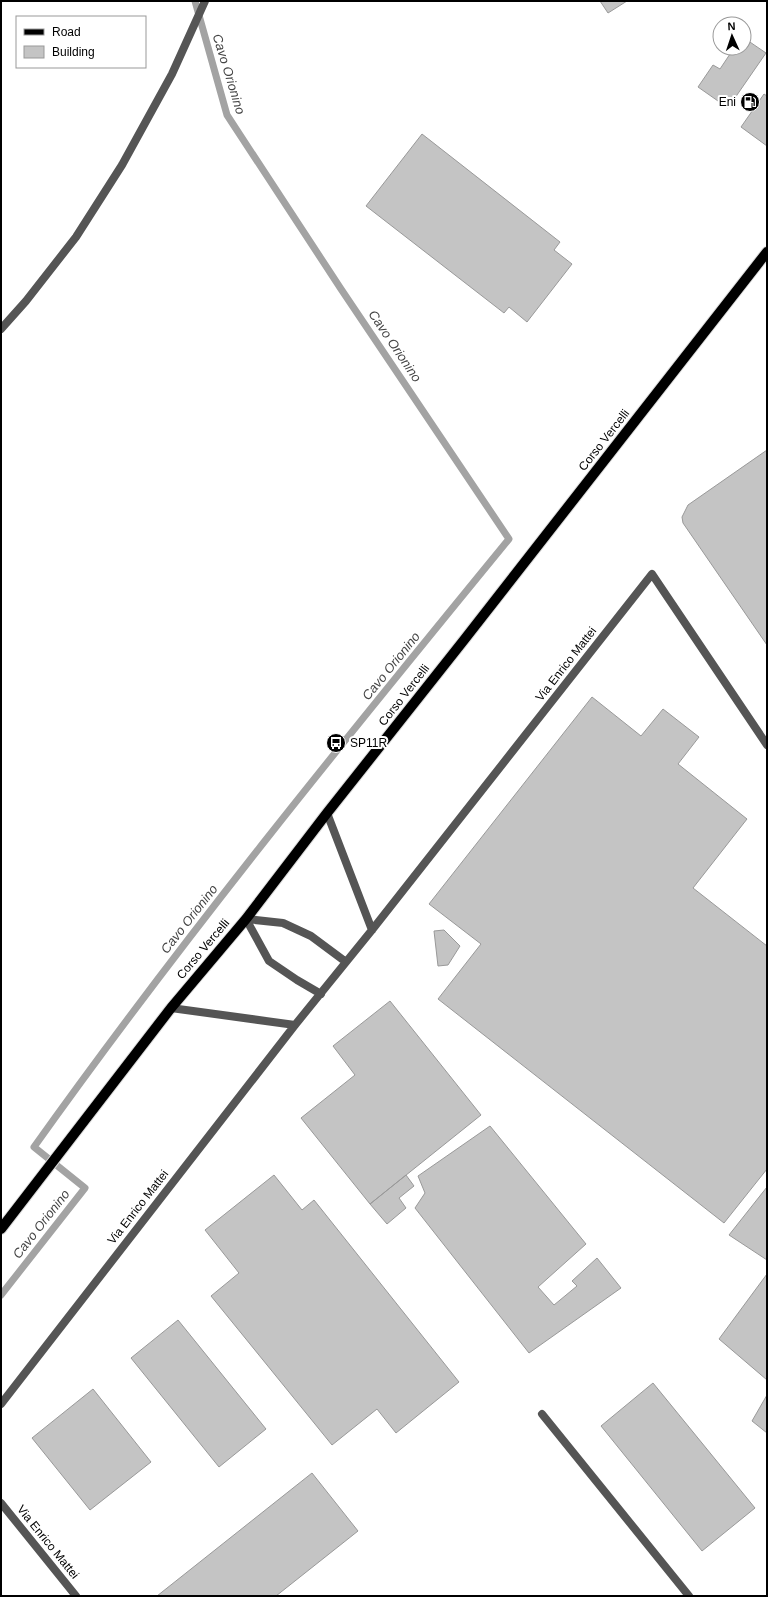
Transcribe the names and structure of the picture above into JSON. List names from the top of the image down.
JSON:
{
  "streets": {
    "main road": ["Corso Vercelli"],
    "street": ["Via Enrico Mattei"]
  },
  "water": ["Cavo Orionino"],
  "places": {
    "fuel station": ["Eni"],
    "bus stop": ["SP11R"]
  },
  "legend": ["Road", "Building"],
  "north": "top"
}
